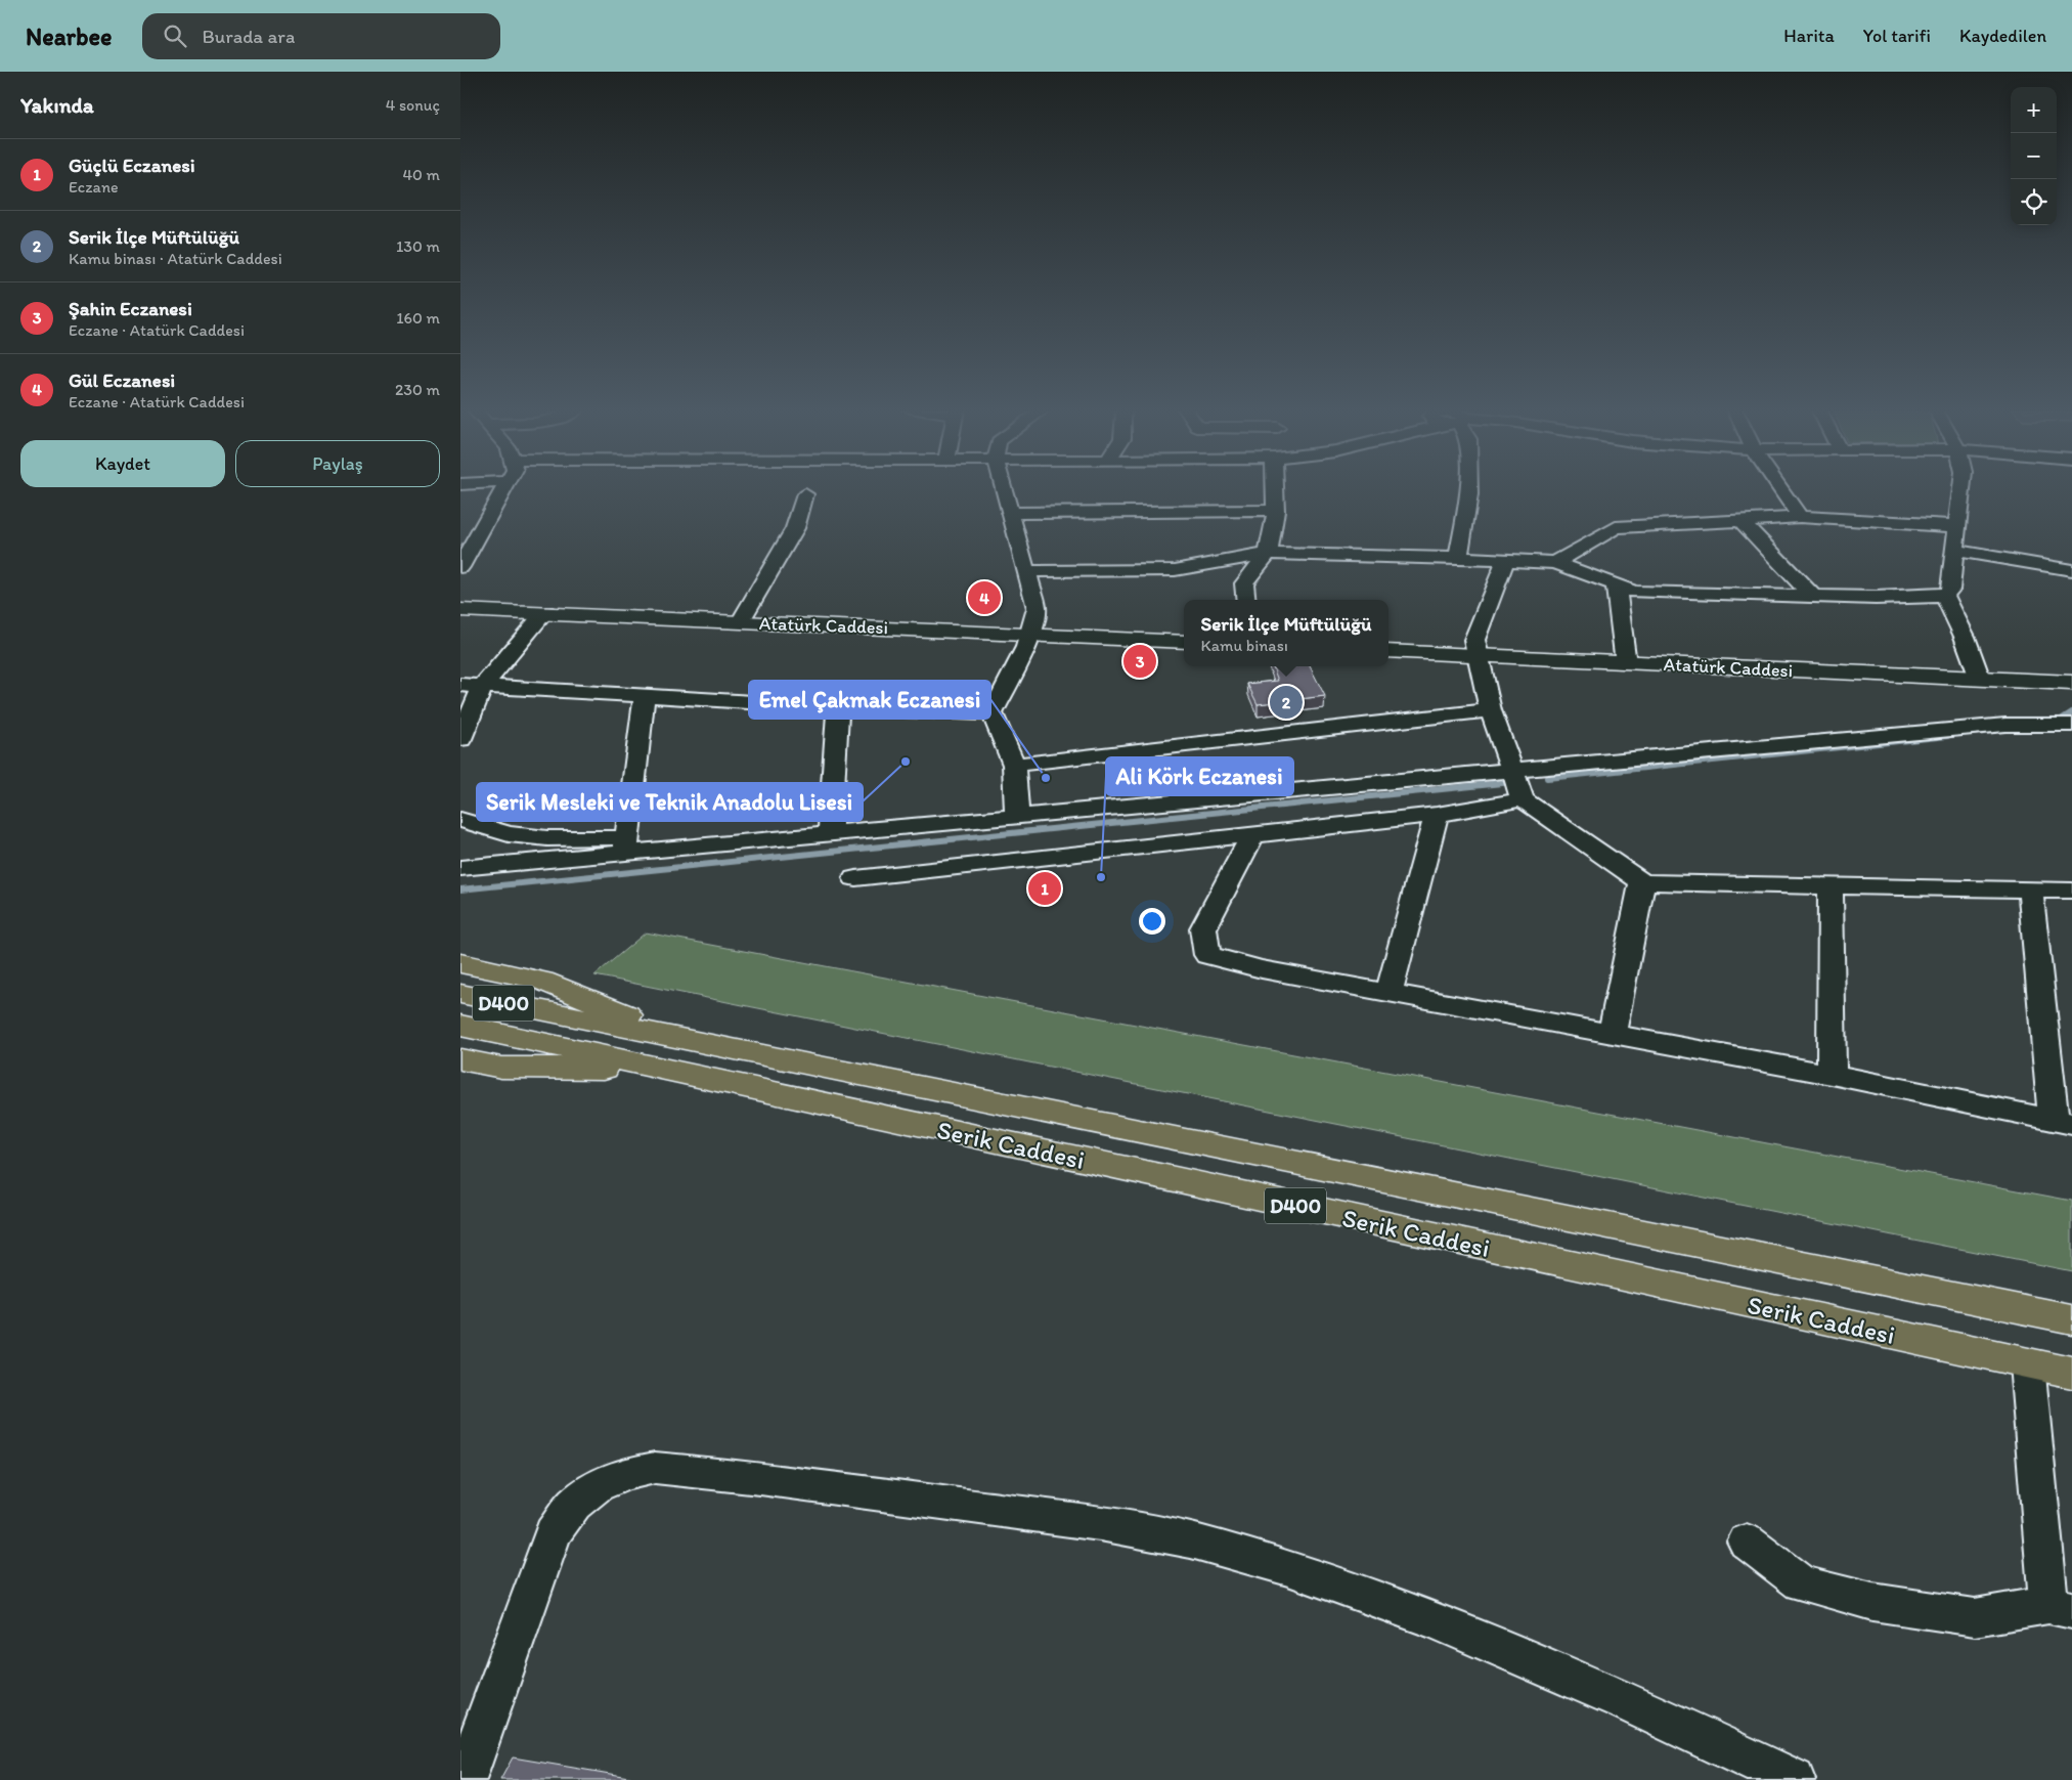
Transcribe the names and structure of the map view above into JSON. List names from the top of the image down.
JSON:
{
  "streets": {
    "highway": ["D400", "Serik Caddesi"],
    "main road": ["Atatürk Caddesi"]
  },
  "places": ["Serik Mesleki ve Teknik Anadolu Lisesi", "Emel Çakmak Eczanesi", "Ali Körk Eczanesi"],
  "page": {
    "header": "Nearbee",
    "search": "Burada ara",
    "nav": ["Harita", "Yol tarifi", "Kaydedilen"],
    "heading": ["Yakında", "4 sonuç"],
    "map_buttons": ["+", "−"],
    "list": [
      {
        "mark": "1",
        "name": "Güçlü Eczanesi",
        "note": "Eczane",
        "value": "40 m"
      },
      {
        "mark": "2",
        "name": "Serik İlçe Müftülüğü",
        "note": "Kamu binası · Atatürk Caddesi",
        "value": "130 m"
      },
      {
        "mark": "3",
        "name": "Şahin Eczanesi",
        "note": "Eczane · Atatürk Caddesi",
        "value": "160 m"
      },
      {
        "mark": "4",
        "name": "Gül Eczanesi",
        "note": "Eczane · Atatürk Caddesi",
        "value": "230 m"
      }
    ],
    "buttons": ["Kaydet", "Paylaş"],
    "pins": [
      "4",
      "3",
      "2",
      "1"
    ],
    "popup": ["Serik İlçe Müftülüğü", "Kamu binası"]
  }
}
